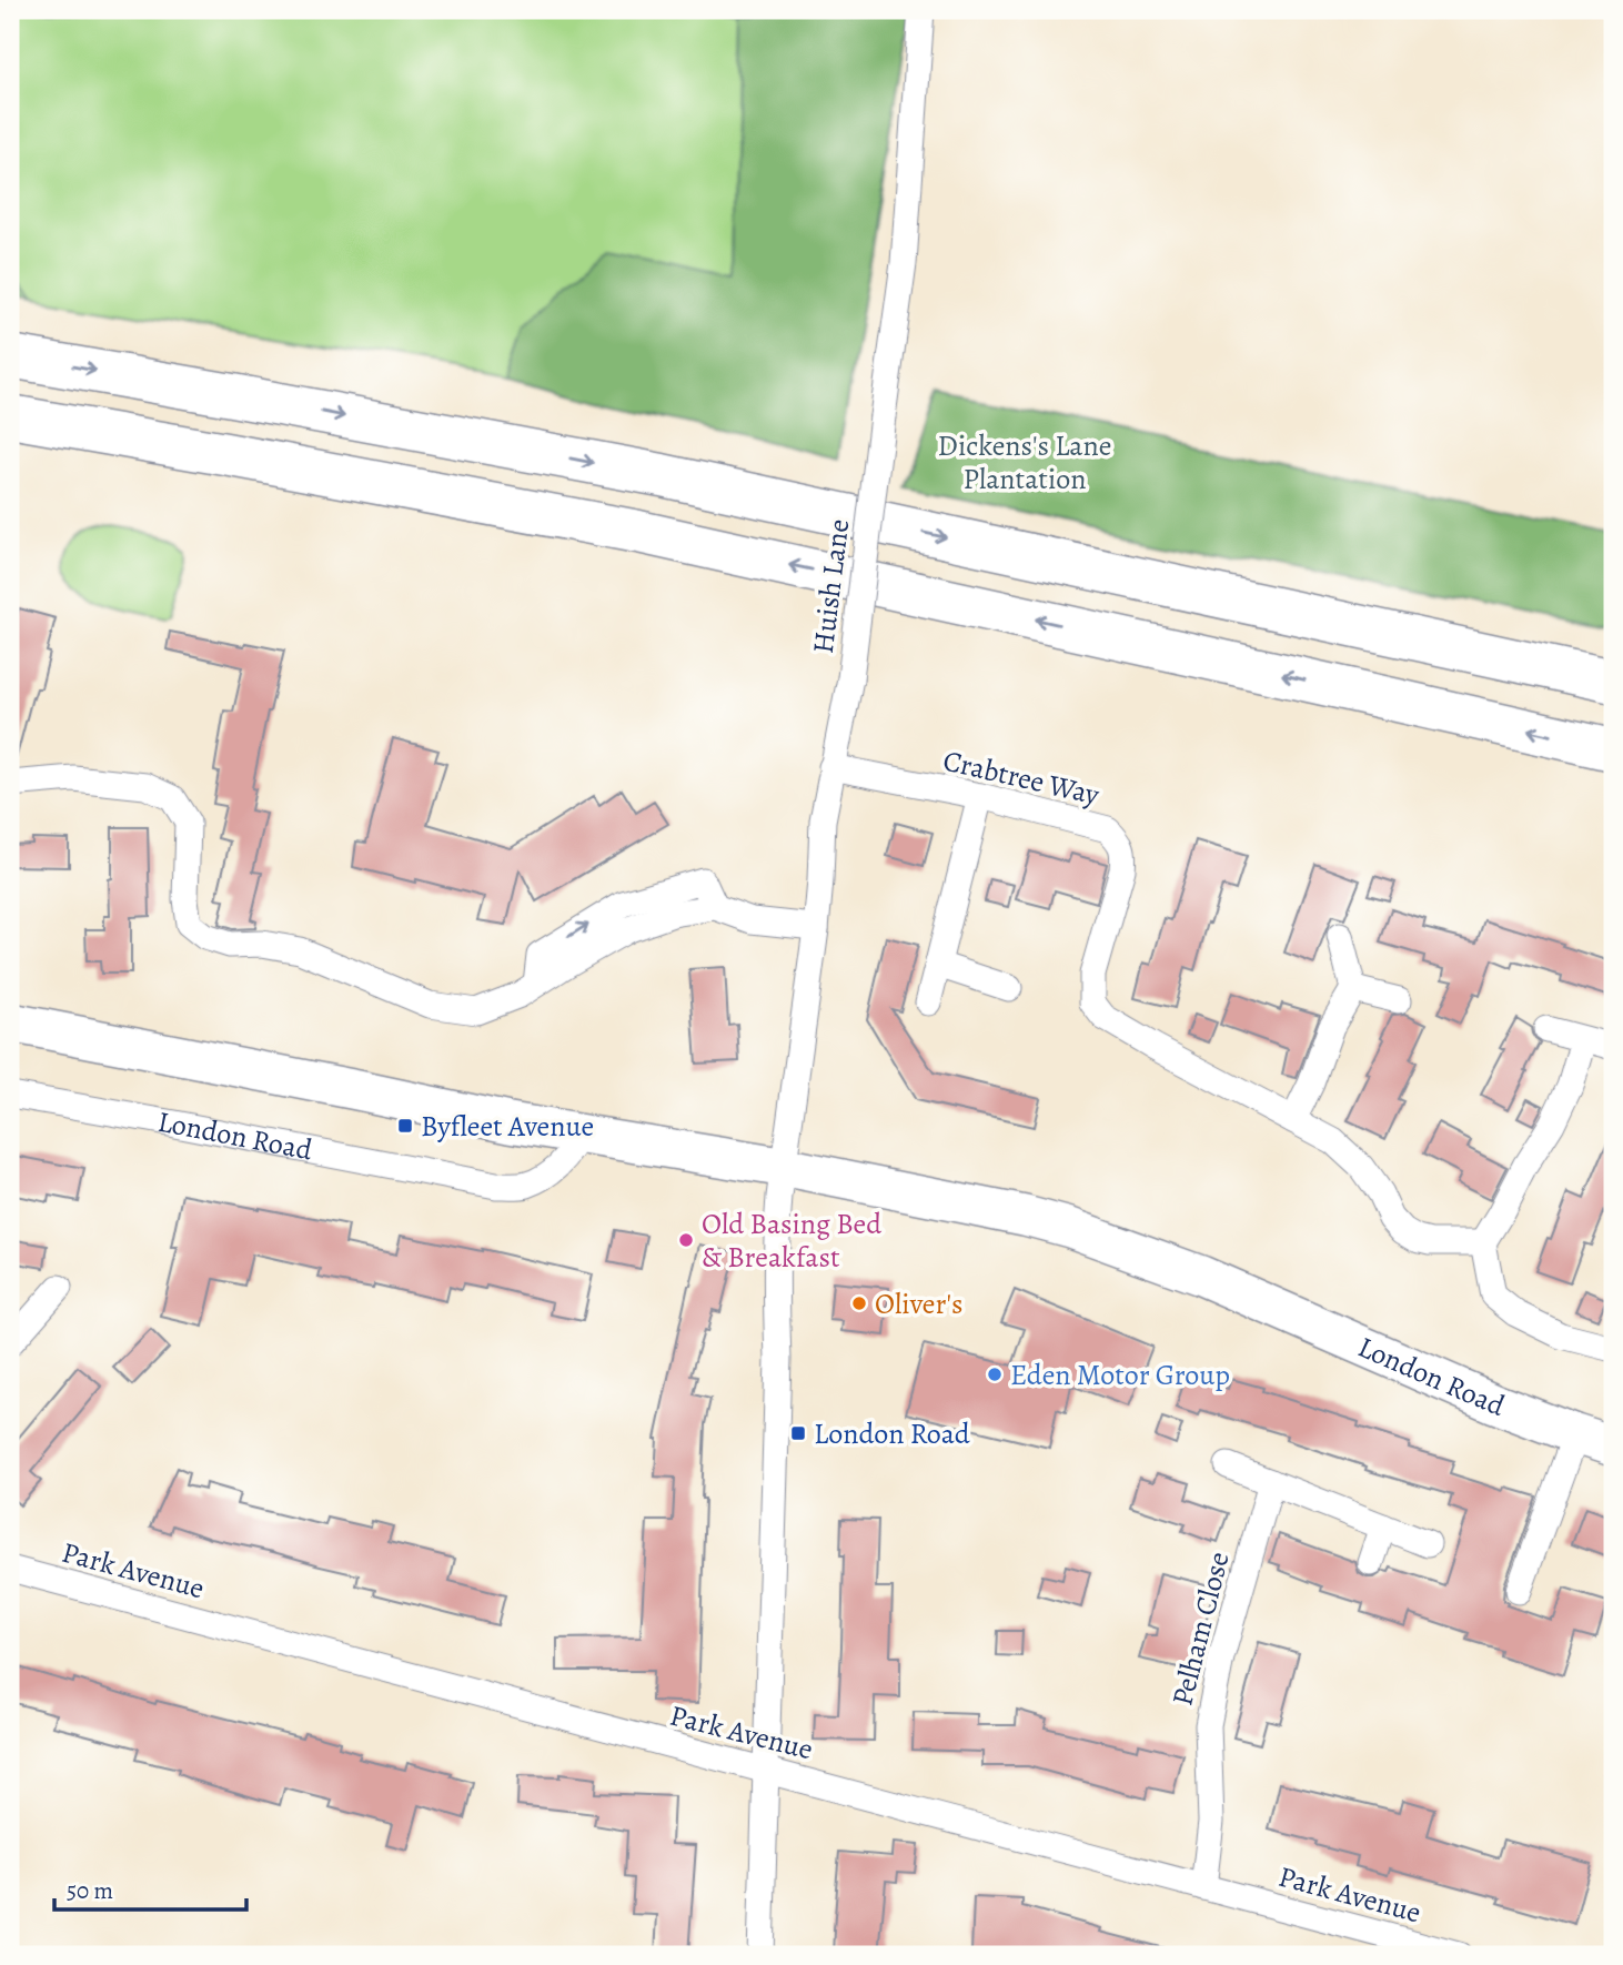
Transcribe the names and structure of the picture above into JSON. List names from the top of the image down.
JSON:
{
  "streets": {
    "main road": ["London Road"],
    "street": [
      "Huish Lane",
      "Crabtree Way",
      "Park Avenue",
      "Pelham Close"
    ]
  },
  "crossings": [
    ["Huish Lane", "Crabtree Way"],
    ["Huish Lane", "London Road"],
    ["Park Avenue", "Pelham Close"]
  ],
  "parks": ["Dickens's Lane Plantation"],
  "places": {
    "transit": ["Byfleet Avenue", "London Road"],
    "other": ["Old Basing Bed & Breakfast", "Oliver's", "Eden Motor Group"]
  },
  "scale_bar": "50 m"
}
